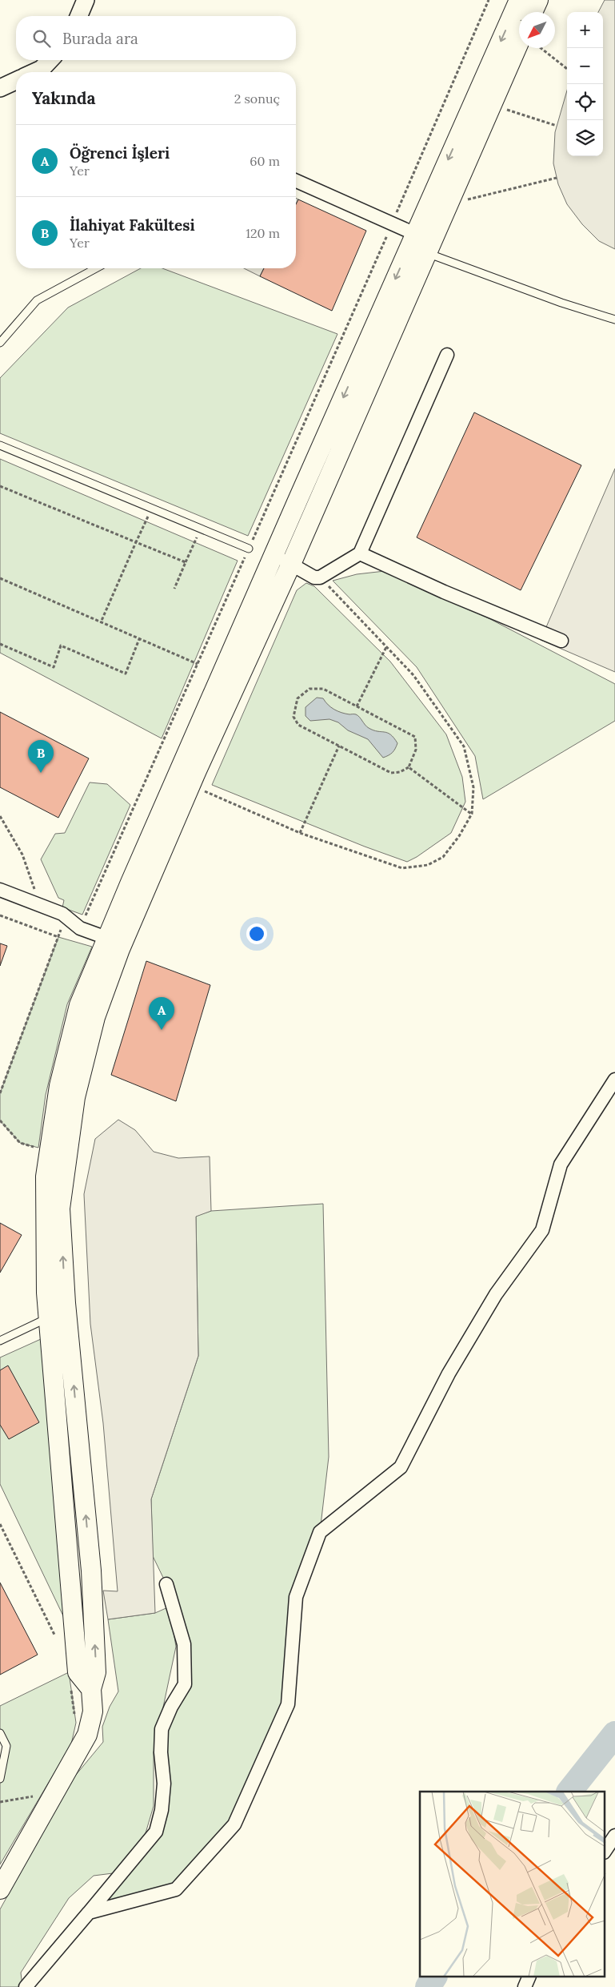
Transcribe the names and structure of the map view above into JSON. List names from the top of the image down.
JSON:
{
  "north": "bottom left",
  "page": {
    "map_buttons": ["+", "−"],
    "search": "Burada ara",
    "heading": ["Yakında", "2 sonuç"],
    "list": [
      {
        "mark": "A",
        "name": "Öğrenci İşleri",
        "note": "Yer",
        "value": "60 m"
      },
      {
        "mark": "B",
        "name": "İlahiyat Fakültesi",
        "note": "Yer",
        "value": "120 m"
      }
    ],
    "pins": ["B", "A"]
  }
}
